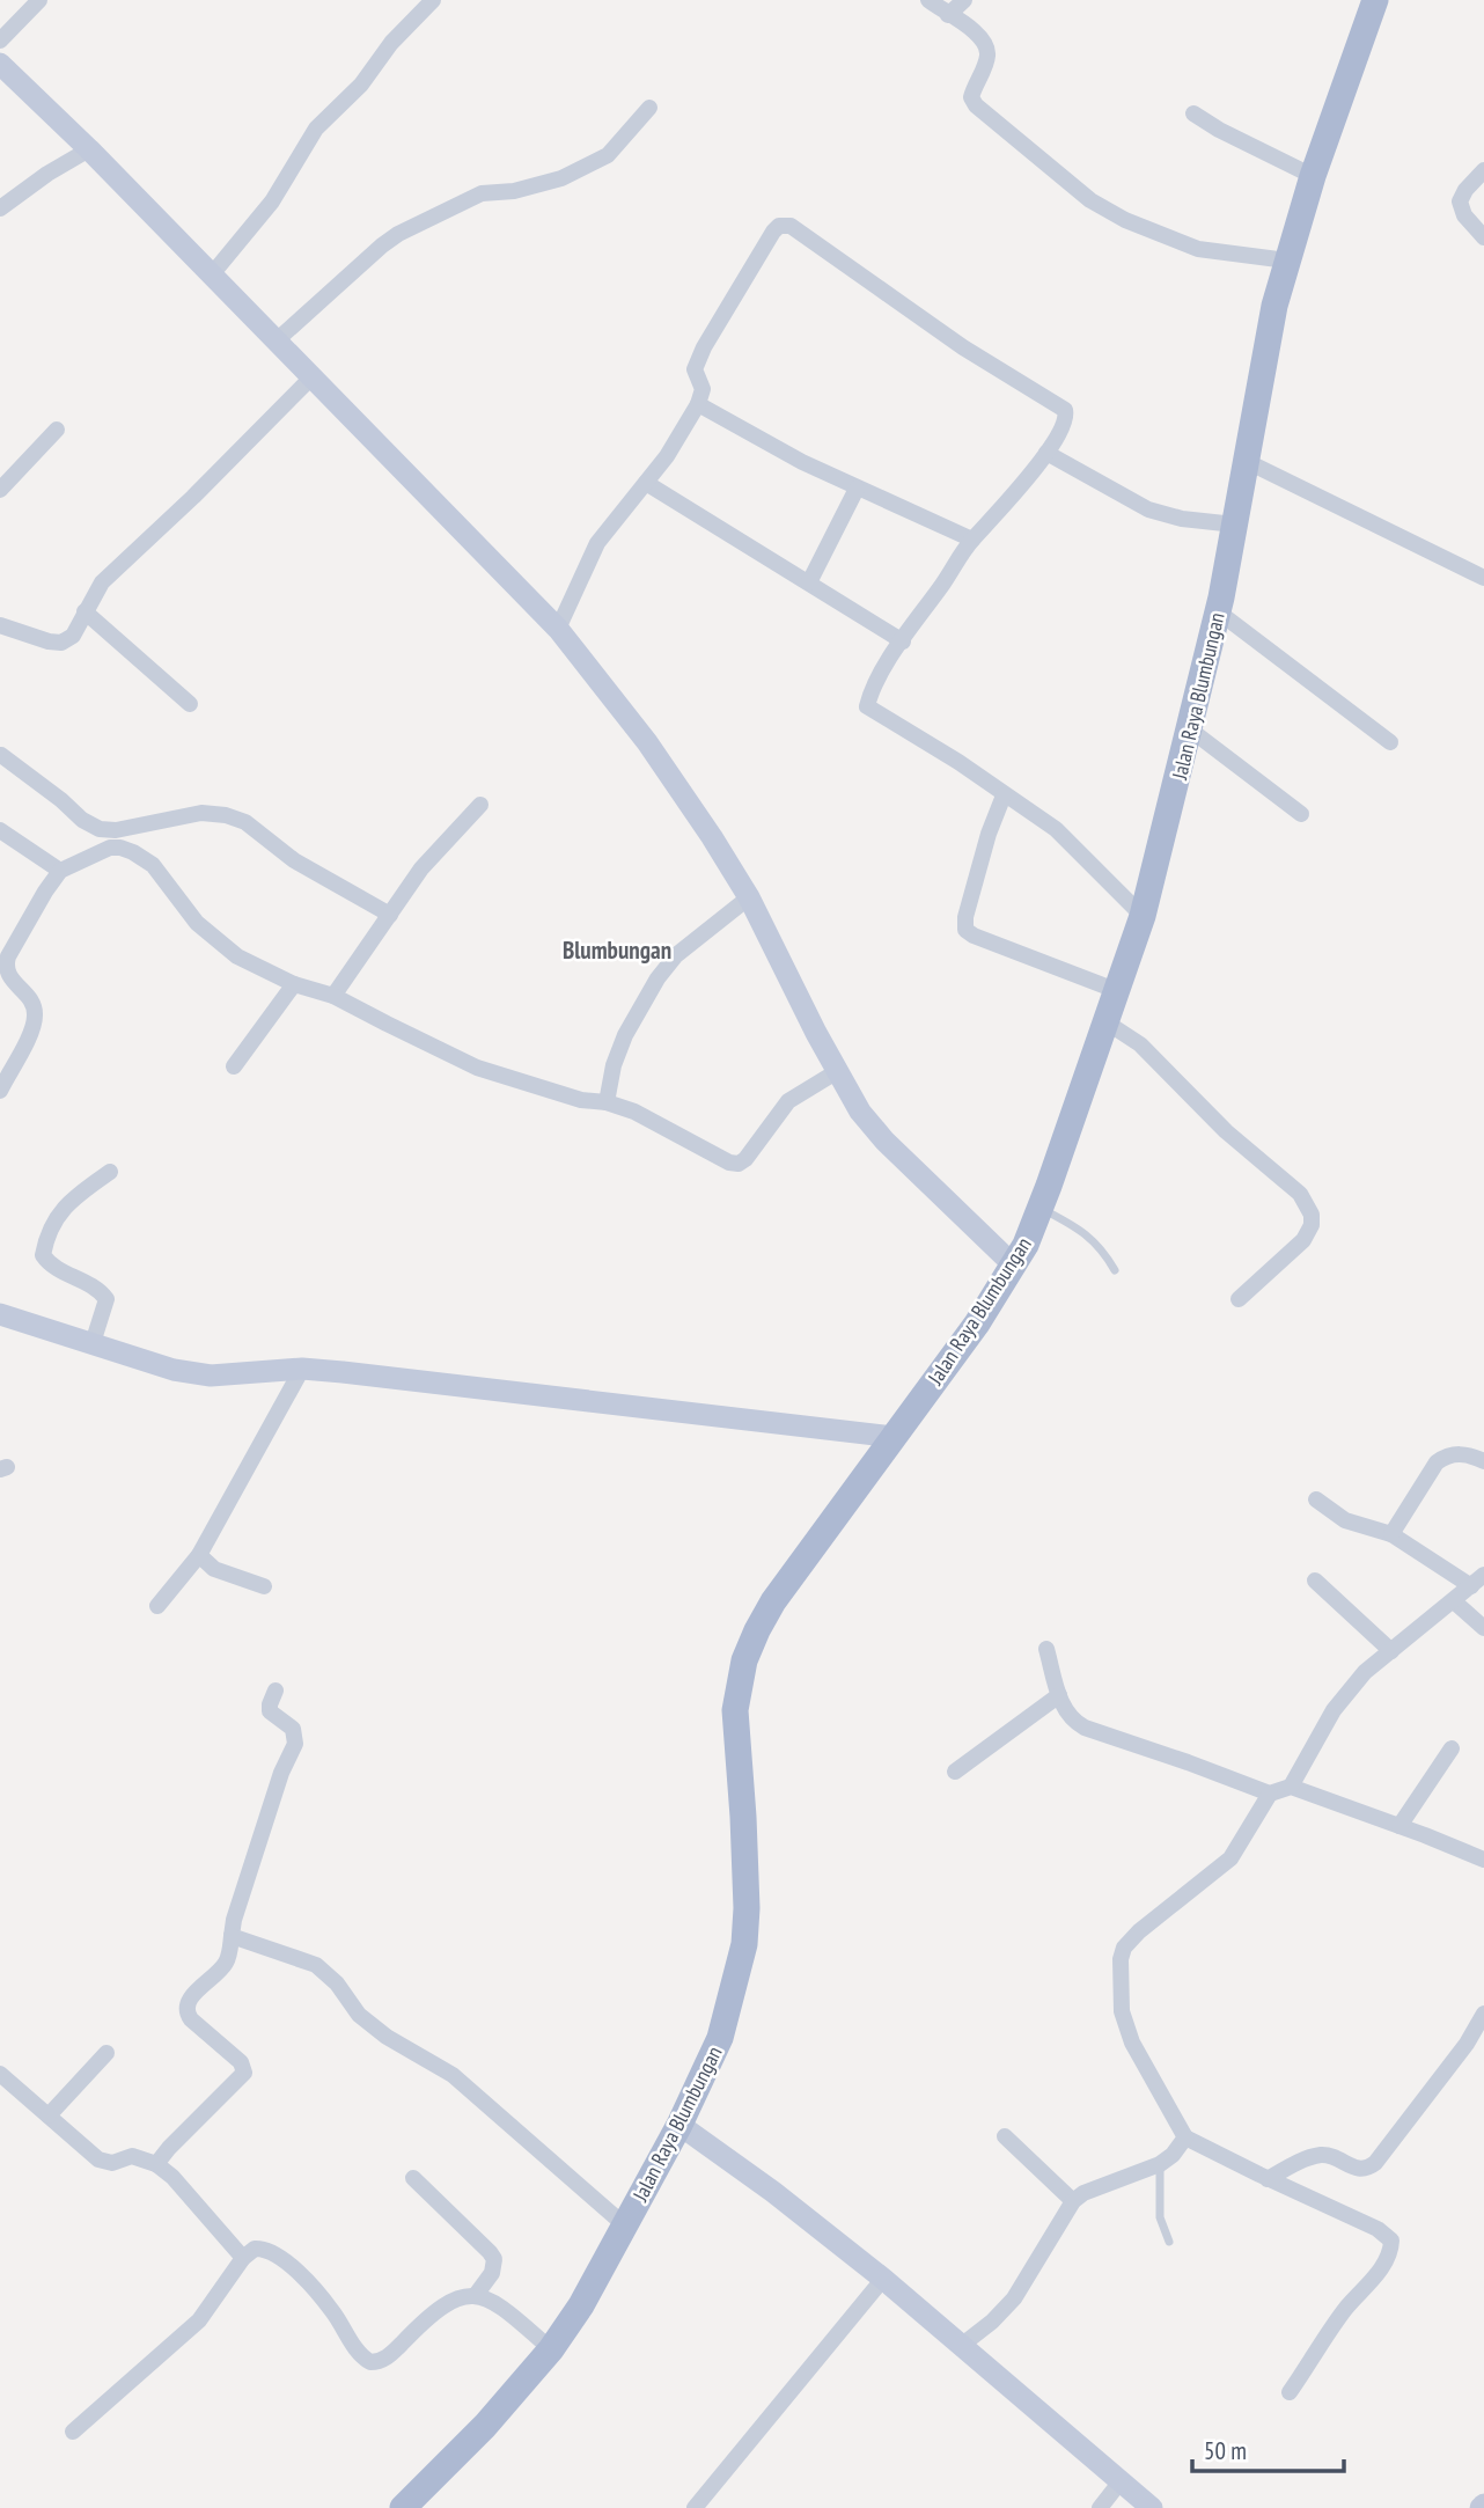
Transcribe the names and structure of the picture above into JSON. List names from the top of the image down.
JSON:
{
  "streets": {
    "main road": ["Jalan Raya Blumbungan"]
  },
  "districts": ["Blumbungan"],
  "scale_bar": "50 m"
}
